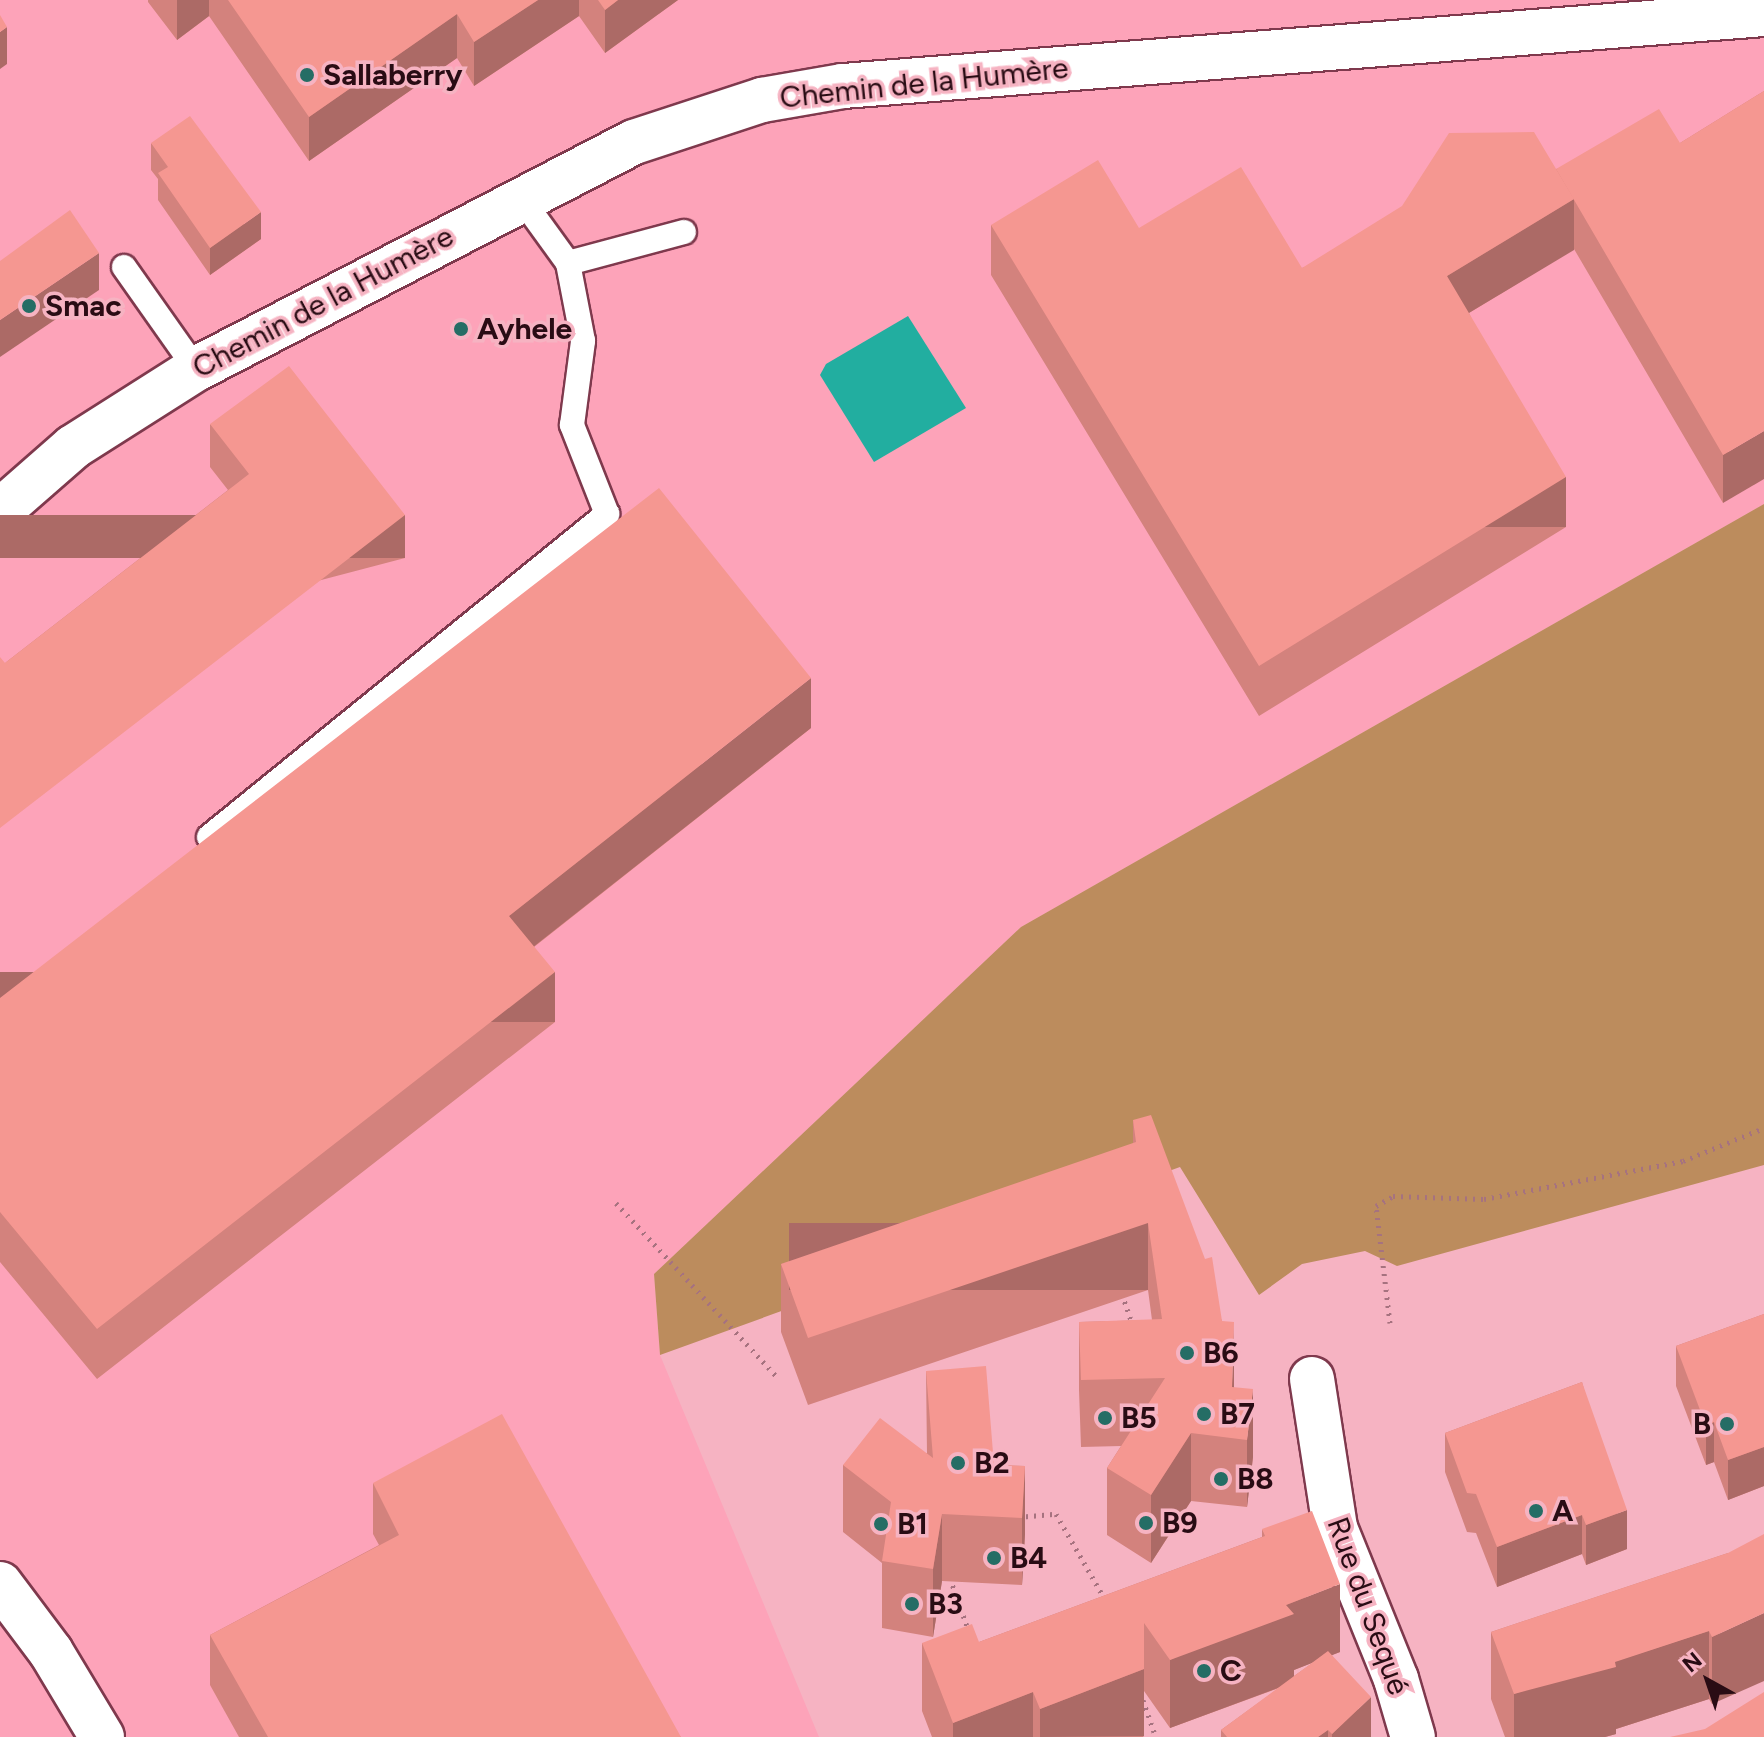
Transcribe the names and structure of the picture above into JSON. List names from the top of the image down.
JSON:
{
  "streets": {
    "street": ["Chemin de la Humère", "Rue du Sequé"]
  },
  "places": [
    "Sallaberry",
    "Smac",
    "Ayhele",
    "B6",
    "B7",
    "B5",
    "B",
    "B2",
    "B8",
    "A",
    "B9",
    "B1",
    "B4",
    "B3",
    "C"
  ],
  "north": "top left"
}
